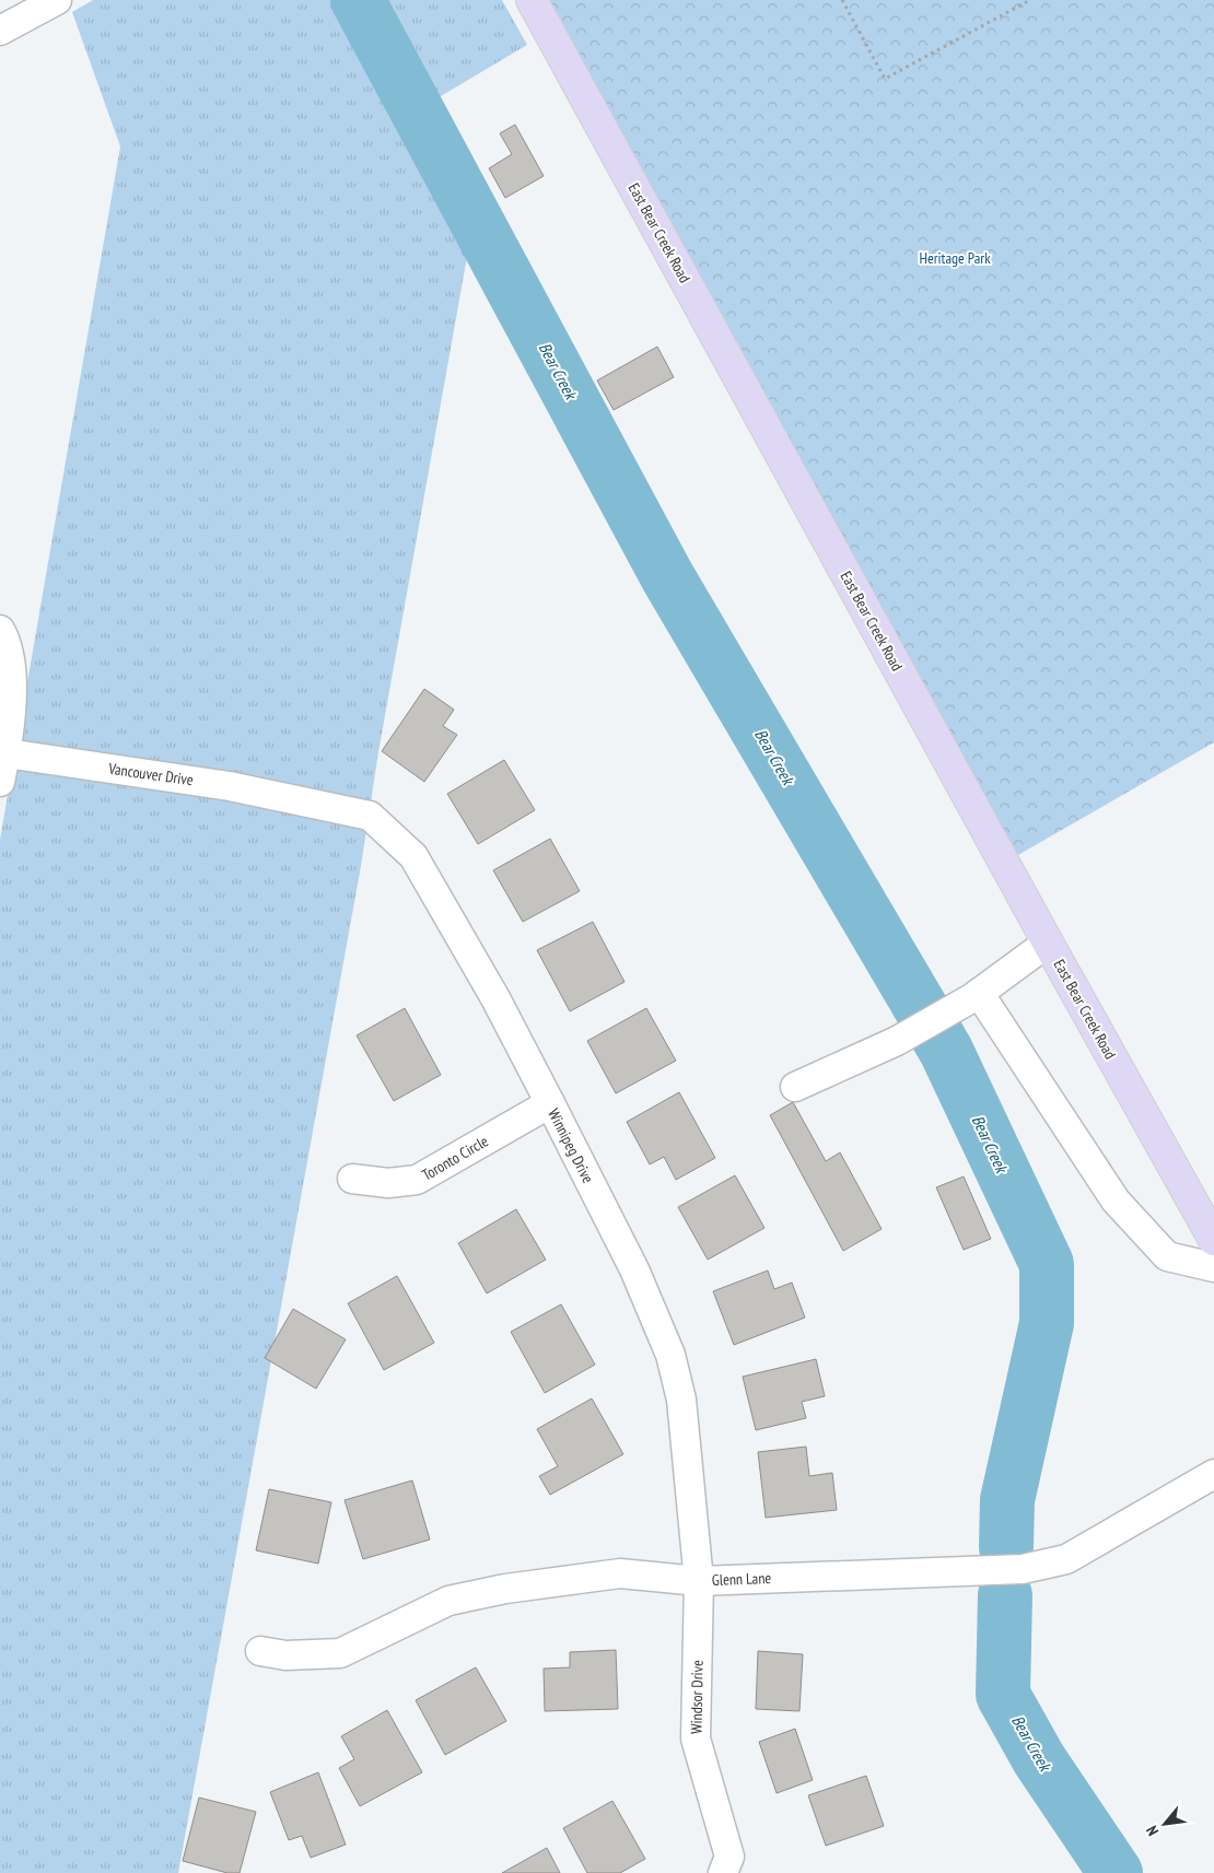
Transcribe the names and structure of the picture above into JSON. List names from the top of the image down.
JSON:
{
  "streets": {
    "main road": ["East Bear Creek Road"],
    "street": [
      "Vancouver Drive",
      "Winnipeg Drive",
      "Toronto Circle",
      "Glenn Lane",
      "Windsor Drive"
    ]
  },
  "crossings": [
    ["Vancouver Drive", "Winnipeg Drive"],
    ["Winnipeg Drive", "Toronto Circle"],
    ["Winnipeg Drive", "Glenn Lane"],
    ["Winnipeg Drive", "Windsor Drive"],
    ["Glenn Lane", "Windsor Drive"]
  ],
  "water": ["Bear Creek"],
  "parks": ["Heritage Park"],
  "north": "bottom left"
}
